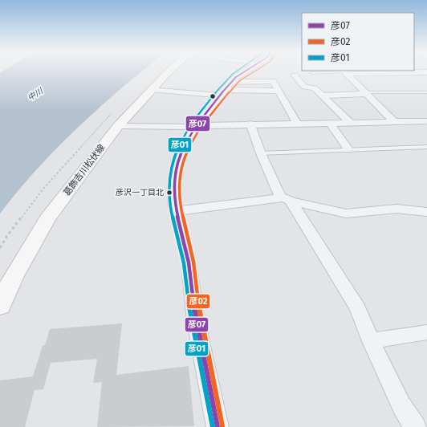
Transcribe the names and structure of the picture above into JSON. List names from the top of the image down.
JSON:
{
  "streets": {
    "main road": ["葛飾吉川松伏線"]
  },
  "water": ["中川"],
  "places": ["彦沢一丁目北"],
  "lines": ["transit line 彦07", "transit line 彦02", "transit line 彦01"],
  "legend": ["彦07", "彦02", "彦01"]
}
